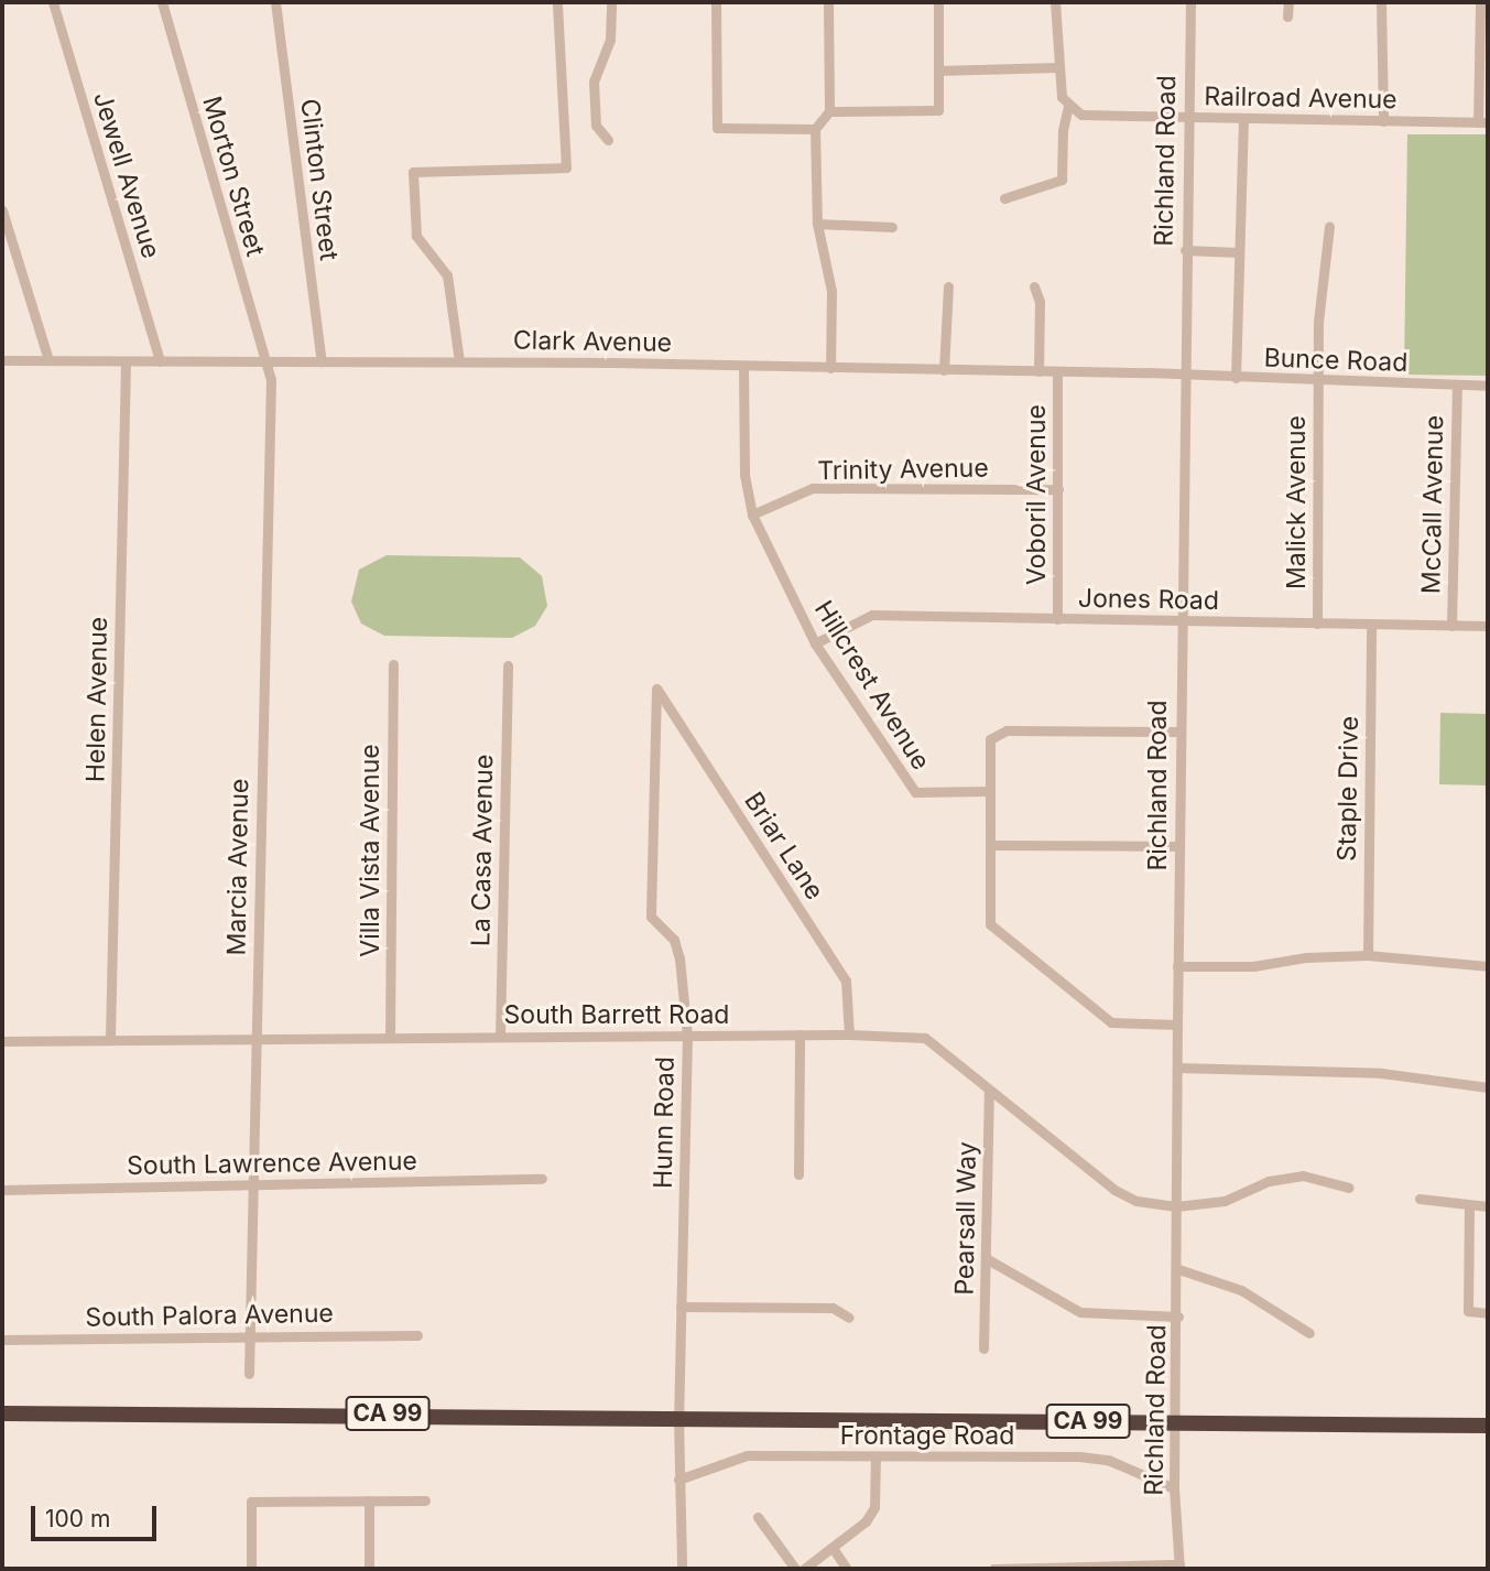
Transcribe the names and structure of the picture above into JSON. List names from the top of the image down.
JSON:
{
  "streets": {
    "highway": ["CA 99"],
    "street": [
      "Railroad Avenue",
      "Richland Road",
      "Jewell Avenue",
      "Morton Street",
      "Clinton Street",
      "Clark Avenue",
      "Bunce Road",
      "Trinity Avenue",
      "Voboril Avenue",
      "Malick Avenue",
      "McCall Avenue",
      "Jones Road",
      "Hillcrest Avenue",
      "Helen Avenue",
      "Staple Drive",
      "Briar Lane",
      "Villa Vista Avenue",
      "La Casa Avenue",
      "Marcia Avenue",
      "South Barrett Road",
      "Hunn Road",
      "South Lawrence Avenue",
      "Pearsall Way",
      "South Palora Avenue",
      "Frontage Road"
    ]
  },
  "crossings": [
    ["Railroad Avenue", "Richland Road"],
    ["Richland Road", "Clark Avenue"],
    ["Richland Road", "Bunce Road"],
    ["Richland Road", "Jones Road"],
    ["Richland Road", "South Barrett Road"],
    ["Richland Road", "CA 99"],
    ["Richland Road", "Frontage Road"],
    ["Jewell Avenue", "Clark Avenue"],
    ["Morton Street", "Clark Avenue"],
    ["Morton Street", "Marcia Avenue"],
    ["Clinton Street", "Clark Avenue"],
    ["Clark Avenue", "Bunce Road"],
    ["Clark Avenue", "Voboril Avenue"],
    ["Clark Avenue", "Hillcrest Avenue"],
    ["Clark Avenue", "Helen Avenue"],
    ["Clark Avenue", "Marcia Avenue"],
    ["Bunce Road", "Malick Avenue"],
    ["Bunce Road", "McCall Avenue"],
    ["Trinity Avenue", "Voboril Avenue"],
    ["Trinity Avenue", "Hillcrest Avenue"],
    ["Voboril Avenue", "Jones Road"],
    ["Malick Avenue", "Jones Road"],
    ["McCall Avenue", "Jones Road"],
    ["Jones Road", "Hillcrest Avenue"],
    ["Jones Road", "Staple Drive"],
    ["Helen Avenue", "South Barrett Road"],
    ["Briar Lane", "South Barrett Road"],
    ["Briar Lane", "Hunn Road"],
    ["Villa Vista Avenue", "South Barrett Road"],
    ["La Casa Avenue", "South Barrett Road"],
    ["Marcia Avenue", "South Barrett Road"],
    ["Marcia Avenue", "South Lawrence Avenue"],
    ["Marcia Avenue", "South Palora Avenue"],
    ["South Barrett Road", "Hunn Road"],
    ["South Barrett Road", "Pearsall Way"],
    ["Hunn Road", "CA 99"],
    ["Hunn Road", "Frontage Road"]
  ],
  "scale_bar": "100 m"
}
